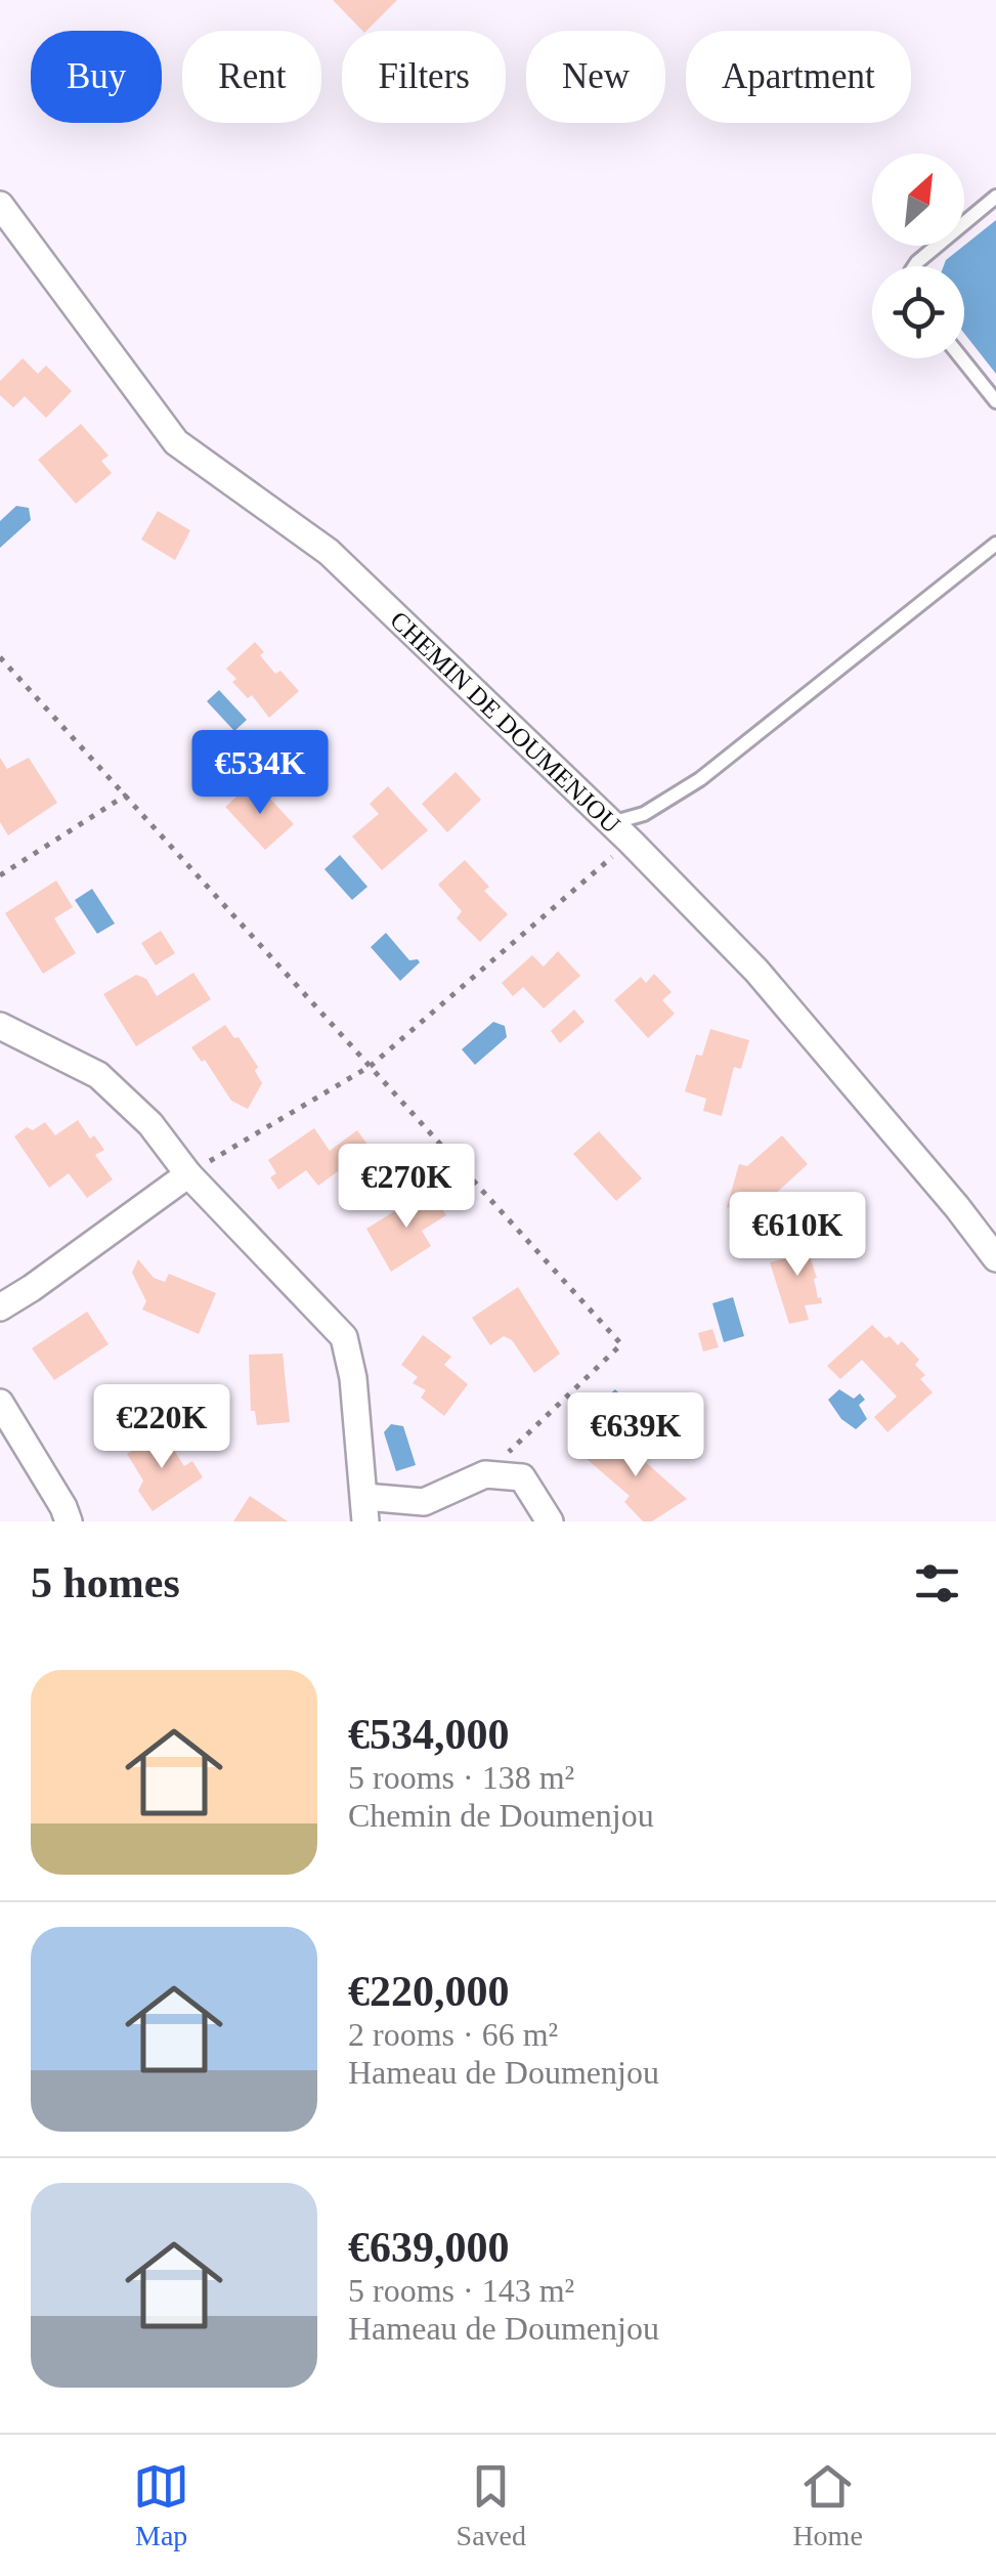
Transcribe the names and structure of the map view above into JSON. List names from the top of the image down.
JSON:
{
  "streets": {
    "street": ["CHEMIN DE DOUMENJOU"]
  },
  "north": "top right",
  "page": {
    "chip": [
      "Buy",
      "Rent",
      "Filters",
      "New",
      "Apartment"
    ],
    "price": [
      "€534K",
      "€270K",
      "€610K",
      "€220K",
      "€639K"
    ],
    "heading": "5 homes",
    "list": [
      {
        "name": "€534,000",
        "note": "5 rooms · 138 m² · Chemin de Doumenjou"
      },
      {
        "name": "€220,000",
        "note": "2 rooms · 66 m² · Hameau de Doumenjou"
      },
      {
        "name": "€639,000",
        "note": "5 rooms · 143 m² · Hameau de Doumenjou"
      }
    ],
    "tabs": ["Map", "Saved", "Home"]
  }
}
